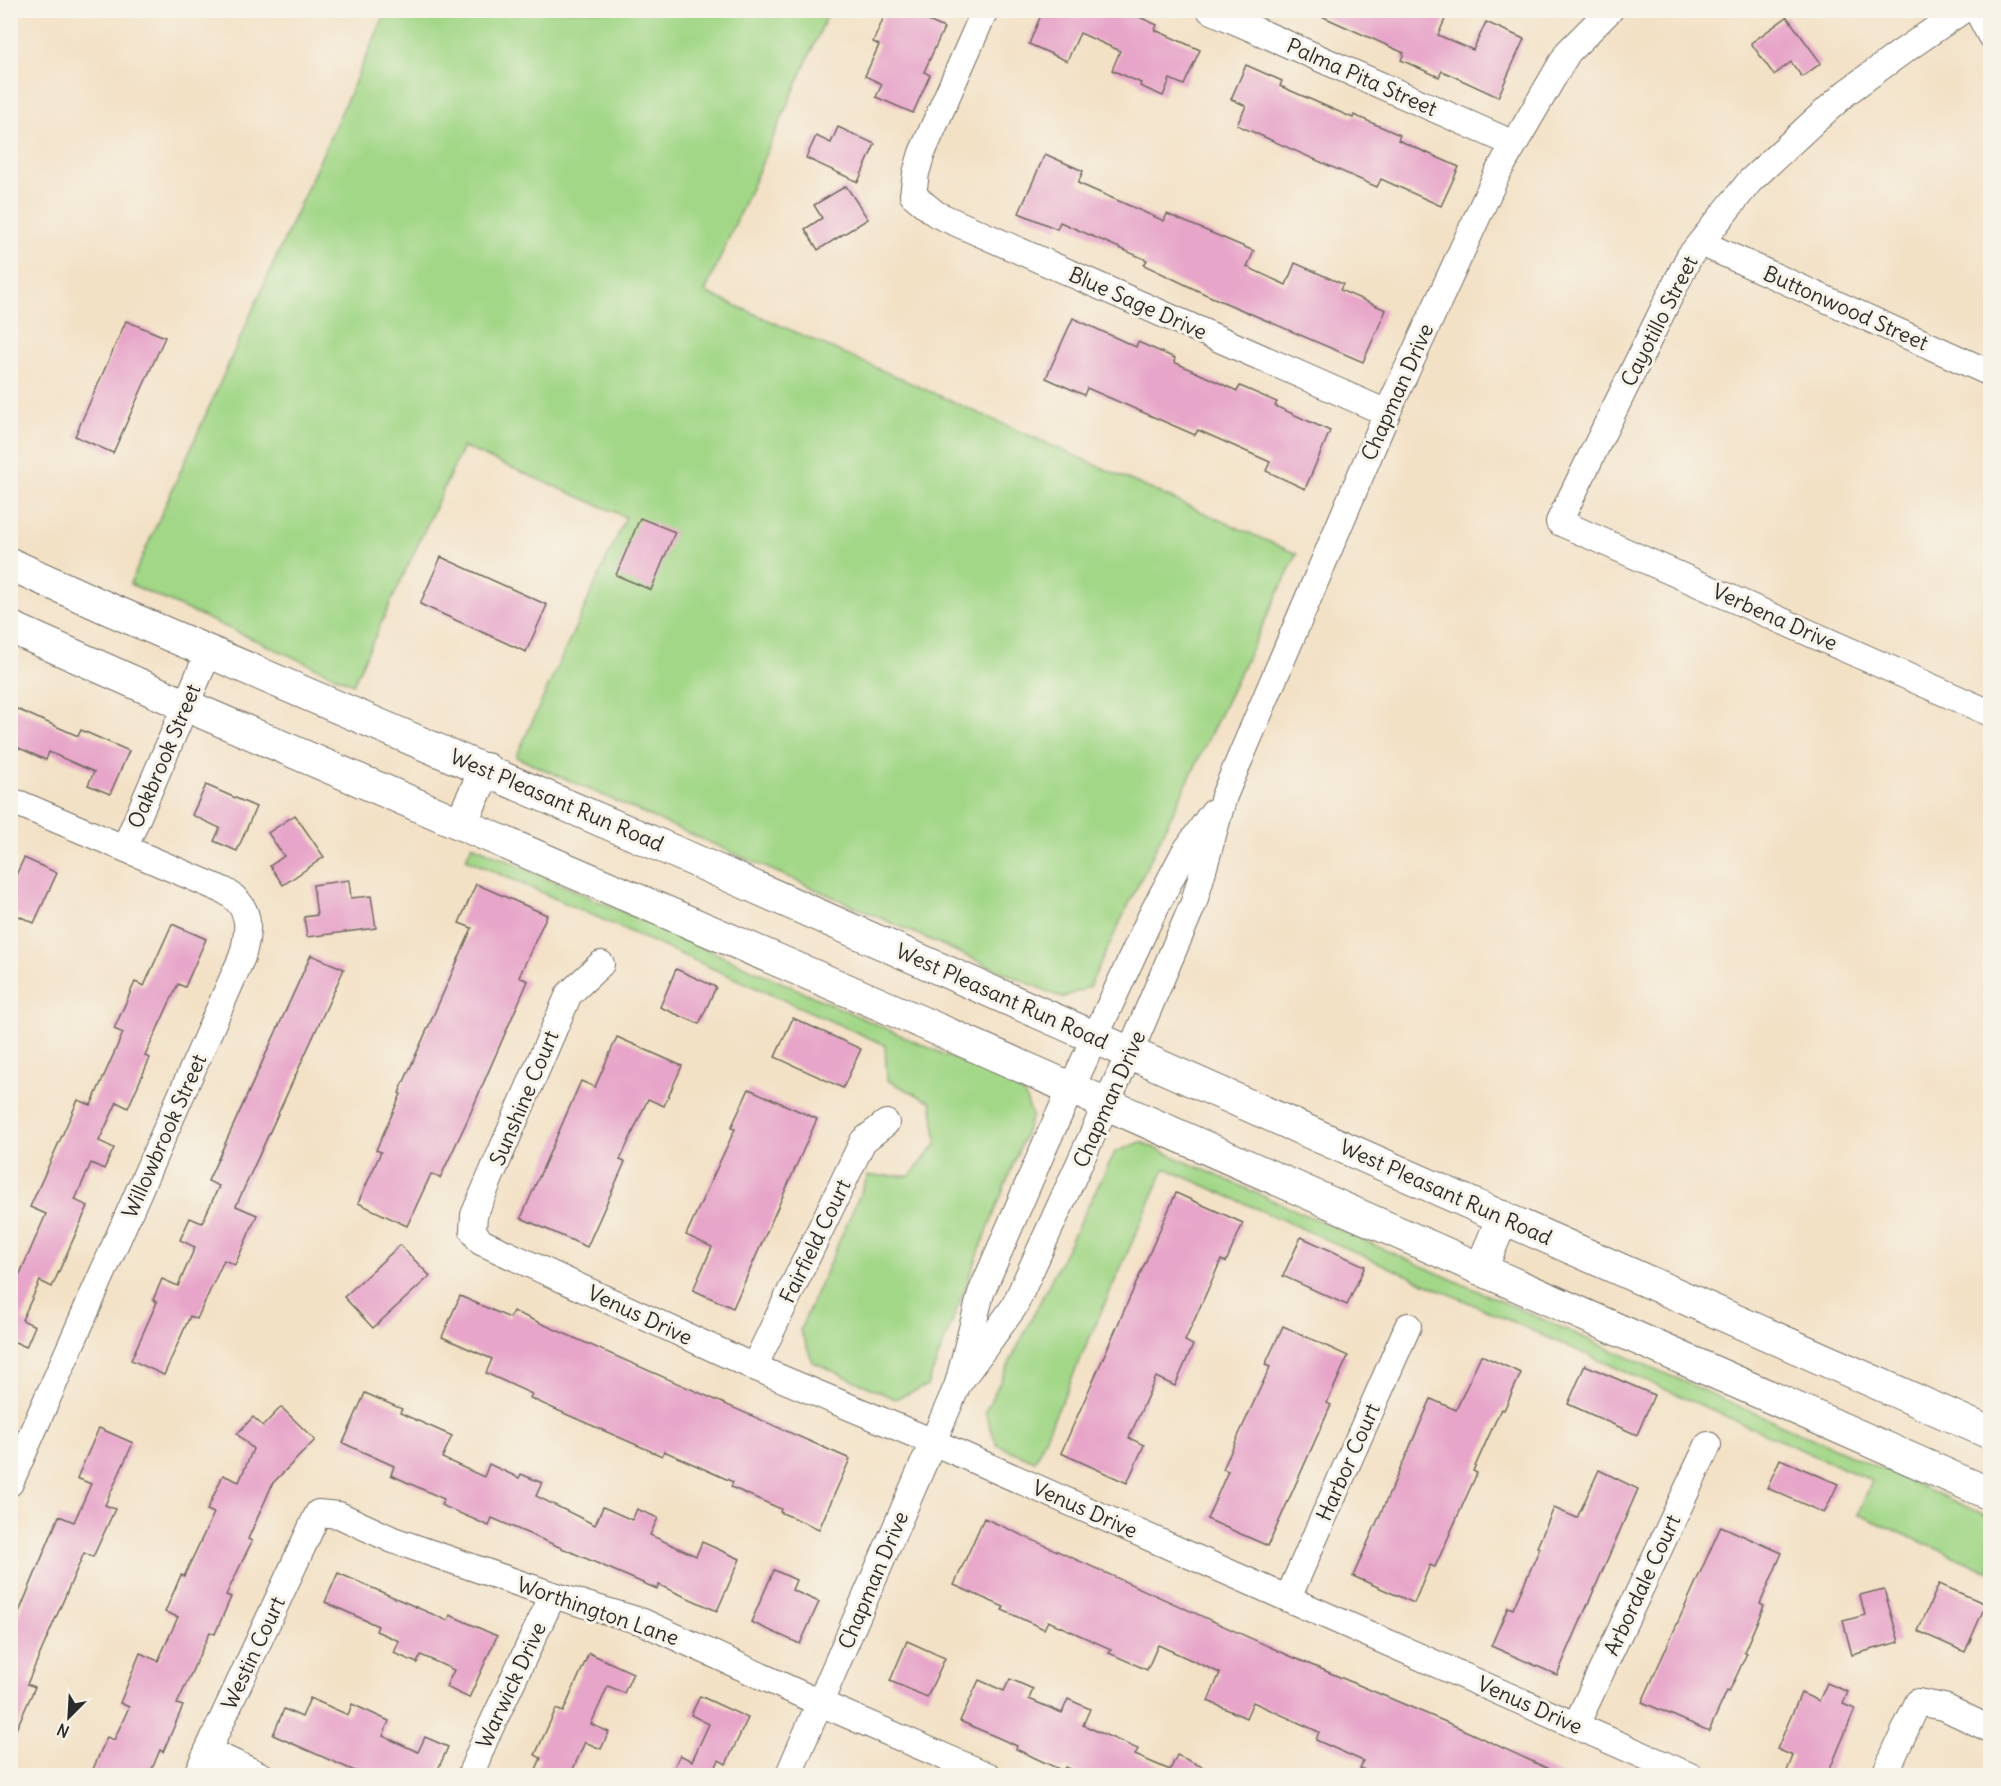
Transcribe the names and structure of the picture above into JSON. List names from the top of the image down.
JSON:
{
  "streets": {
    "main road": ["West Pleasant Run Road"],
    "street": [
      "Palma Pita Street",
      "Blue Sage Drive",
      "Buttonwood Street",
      "Cayotillo Street",
      "Chapman Drive",
      "Verbena Drive",
      "Oakbrook Street",
      "Sunshine Court",
      "Willowbrook Street",
      "Fairfield Court",
      "Venus Drive",
      "Harbor Court",
      "Arbordale Court",
      "Worthington Lane",
      "Westin Court",
      "Warwick Drive"
    ]
  },
  "crossings": [
    ["Palma Pita Street", "Chapman Drive"],
    ["Blue Sage Drive", "Chapman Drive"],
    ["Buttonwood Street", "Cayotillo Street"],
    ["Cayotillo Street", "Verbena Drive"],
    ["Chapman Drive", "West Pleasant Run Road"],
    ["Chapman Drive", "Venus Drive"],
    ["Chapman Drive", "Worthington Lane"],
    ["Oakbrook Street", "West Pleasant Run Road"],
    ["Oakbrook Street", "Willowbrook Street"],
    ["Sunshine Court", "Venus Drive"],
    ["Fairfield Court", "Venus Drive"],
    ["Venus Drive", "Harbor Court"],
    ["Venus Drive", "Arbordale Court"],
    ["Worthington Lane", "Westin Court"],
    ["Worthington Lane", "Warwick Drive"]
  ],
  "north": "bottom left"
}
